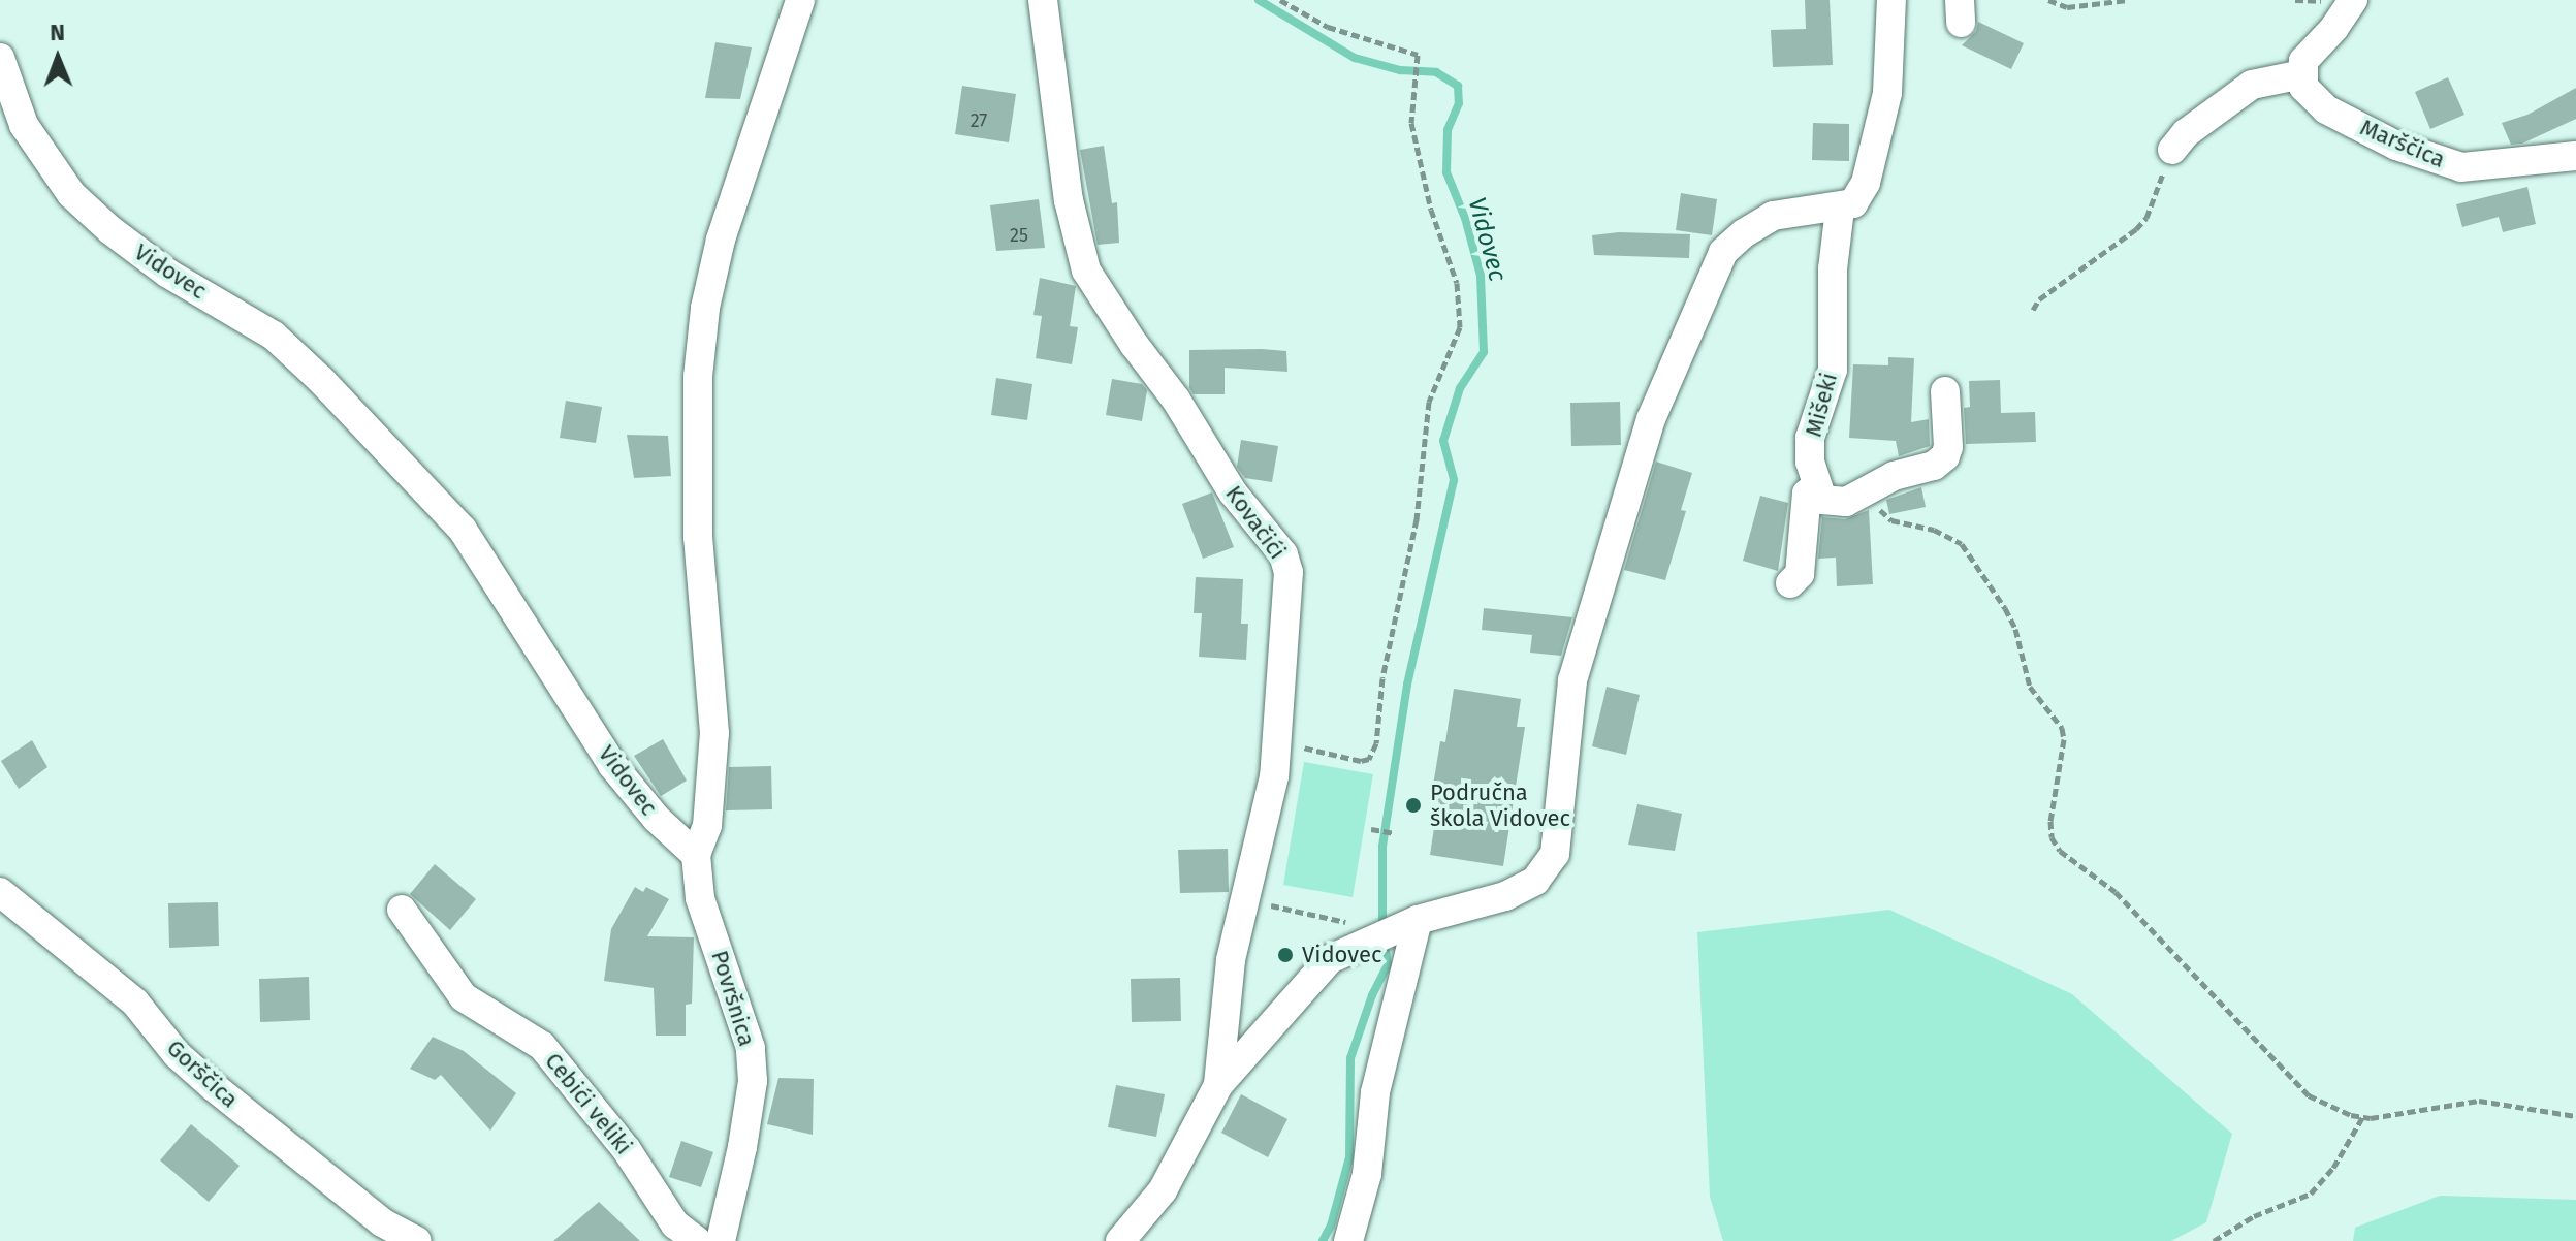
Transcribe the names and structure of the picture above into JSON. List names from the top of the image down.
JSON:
{
  "streets": {
    "street": [
      "Marščica",
      "Vidovec",
      "Mišeki",
      "Kovačići",
      "Površnica",
      "Gorščica",
      "Cebići veliki"
    ]
  },
  "crossings": [
    ["Vidovec", "Površnica"]
  ],
  "water": ["Vidovec"],
  "places": ["Područna škola Vidovec", "Vidovec"],
  "house_numbers": ["27", "25"],
  "north": "top"
}
